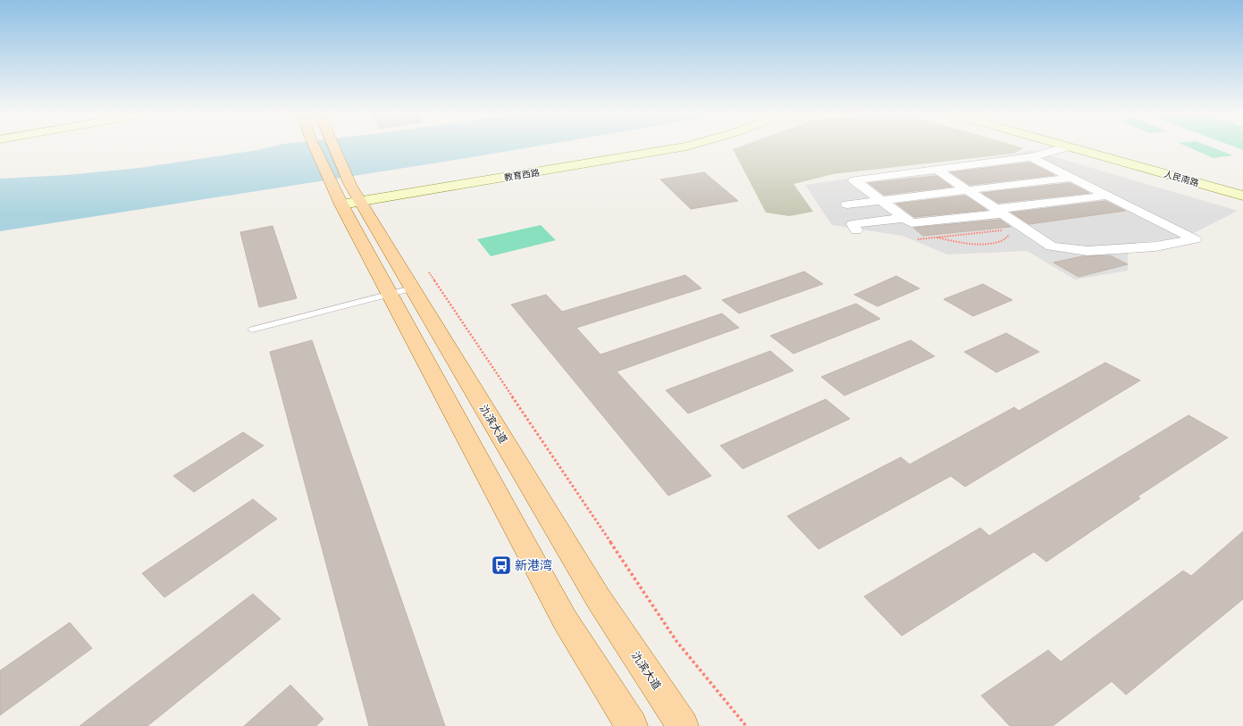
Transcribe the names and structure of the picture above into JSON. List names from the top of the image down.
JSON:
{
  "streets": {
    "main road": ["氿滨大道"],
    "street": ["教育西路", "人民南路"]
  },
  "crossings": [
    ["教育西路", "氿滨大道"]
  ],
  "places": {
    "bus stop": ["新港湾"]
  }
}
